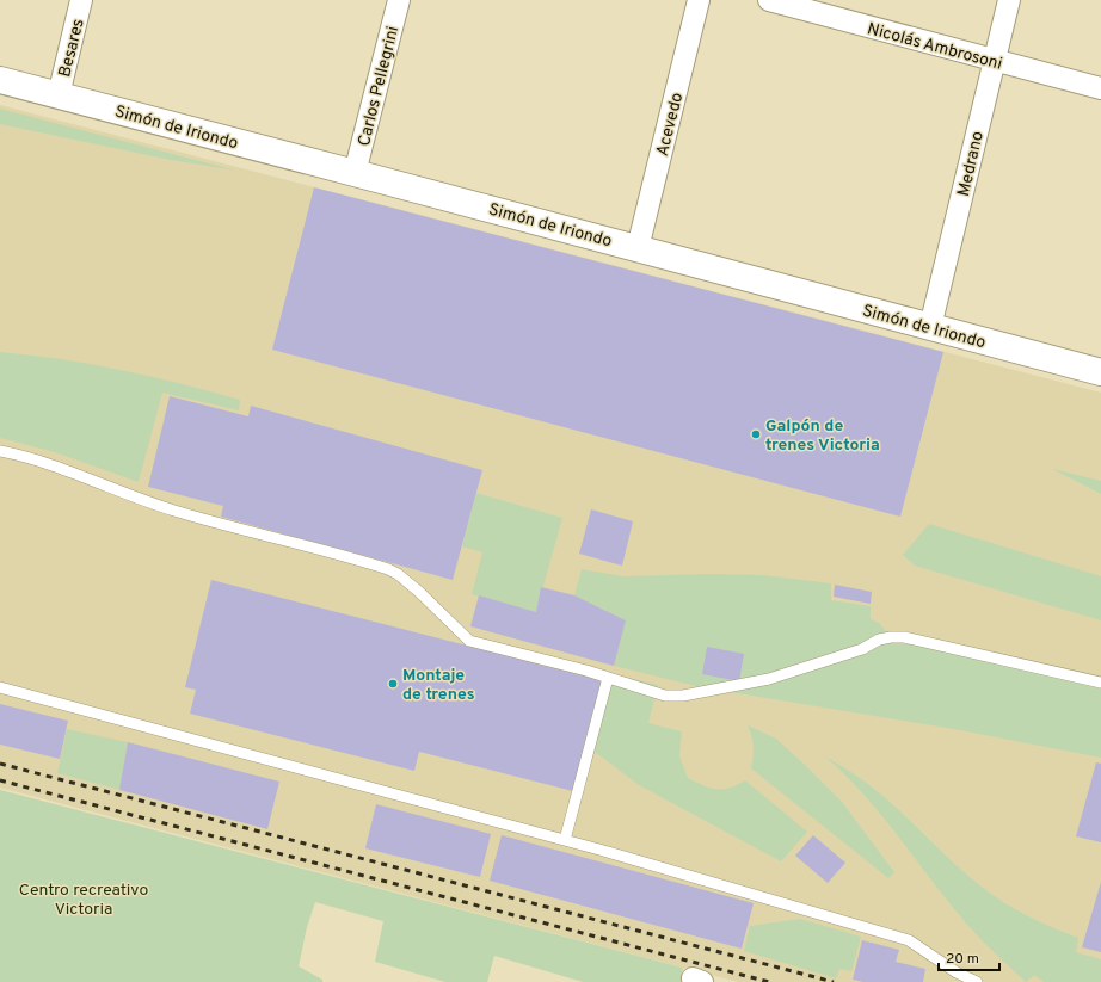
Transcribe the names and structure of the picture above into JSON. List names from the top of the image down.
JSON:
{
  "streets": {
    "street": [
      "Nicolás Ambrosoni",
      "Besares",
      "Carlos Pellegrini",
      "Acevedo",
      "Simón de Iriondo",
      "Medrano"
    ]
  },
  "crossings": [
    ["Nicolás Ambrosoni", "Medrano"],
    ["Besares", "Simón de Iriondo"],
    ["Carlos Pellegrini", "Simón de Iriondo"],
    ["Acevedo", "Simón de Iriondo"],
    ["Simón de Iriondo", "Medrano"]
  ],
  "parks": ["Centro recreativo Victoria"],
  "places": ["Galpón de trenes Victoria", "Montaje de trenes"],
  "scale_bar": "20 m"
}
